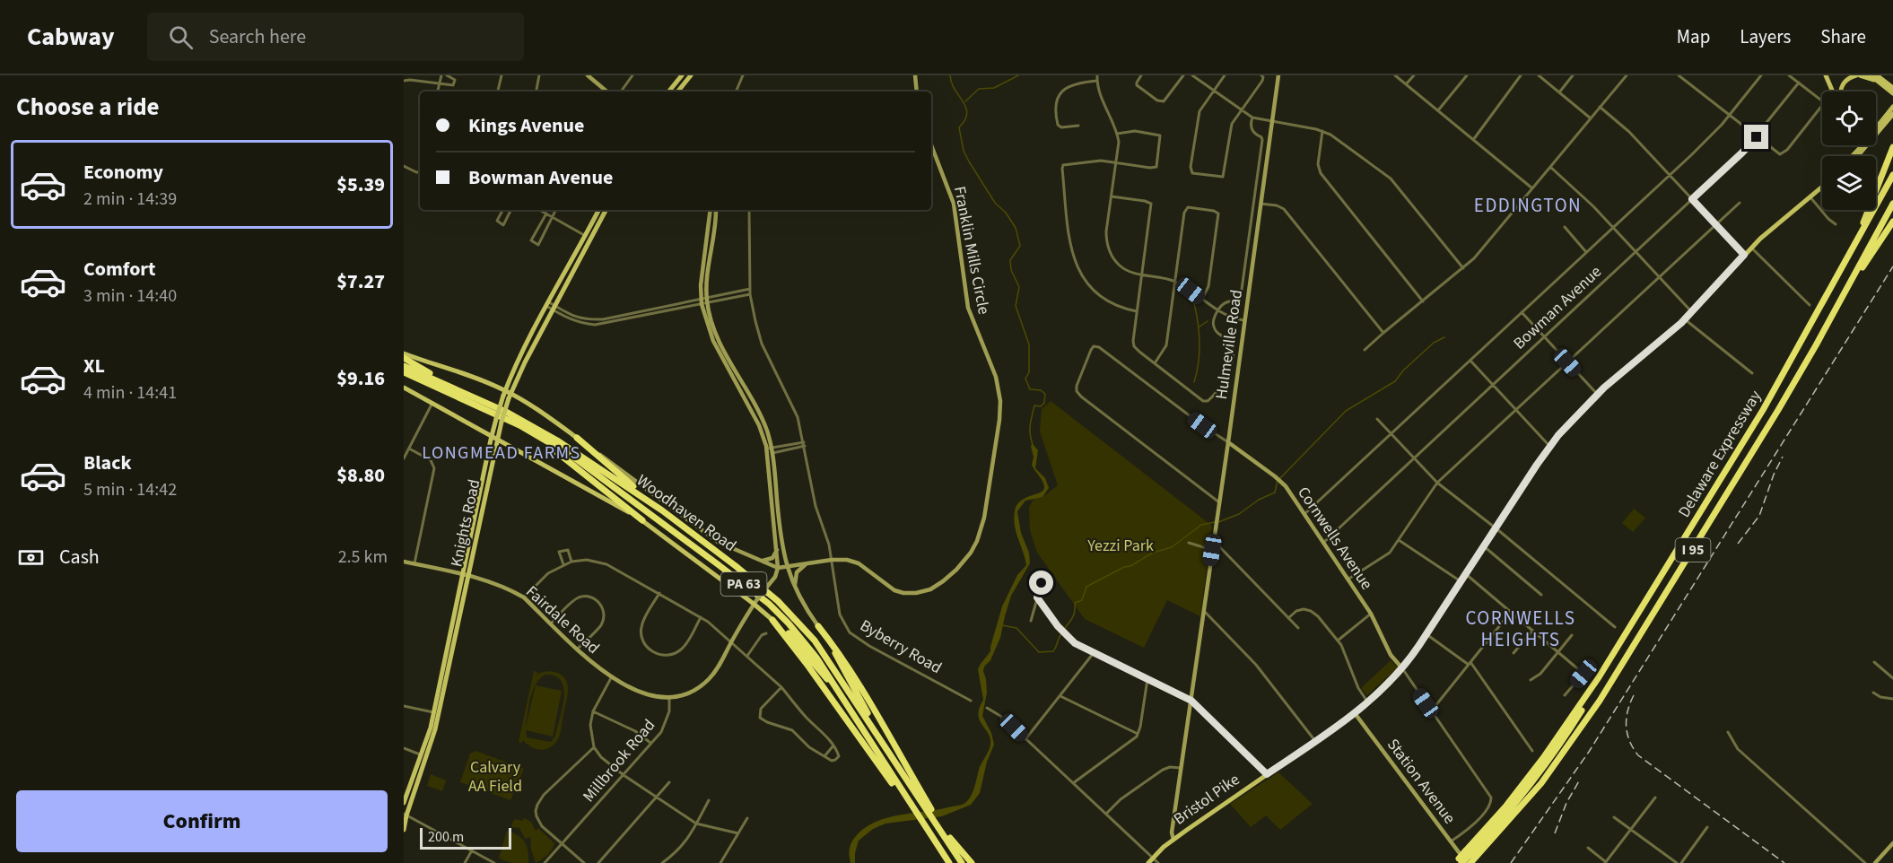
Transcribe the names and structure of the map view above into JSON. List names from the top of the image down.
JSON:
{
  "streets": {
    "highway": [
      "Delaware Expressway",
      "Woodhaven Road",
      "I 95",
      "PA 63"
    ],
    "main road": ["Knights Road", "Bristol Pike"],
    "street": [
      "Franklin Mills Circle",
      "Bowman Avenue",
      "Hulmeville Road",
      "Cornwells Avenue",
      "Fairdale Road",
      "Byberry Road",
      "Millbrook Road",
      "Station Avenue"
    ]
  },
  "crossings": [
    ["Franklin Mills Circle", "Byberry Road"],
    ["Bowman Avenue", "Cornwells Avenue"],
    ["Hulmeville Road", "Cornwells Avenue"],
    ["Hulmeville Road", "Bristol Pike"],
    ["Delaware Expressway", "Station Avenue"],
    ["Woodhaven Road", "Knights Road"],
    ["Knights Road", "Fairdale Road"],
    ["Cornwells Avenue", "Station Avenue"],
    ["Cornwells Avenue", "Bristol Pike"],
    ["Fairdale Road", "Millbrook Road"],
    ["Station Avenue", "Bristol Pike"]
  ],
  "districts": ["EDDINGTON", "LONGMEAD FARMS", "CORNWELLS HEIGHTS"],
  "parks": ["Yezzi Park", "Calvary AA Field"],
  "scale_bar": "200 m",
  "page": {
    "header": "Cabway",
    "search": "Search here",
    "nav": ["Map", "Layers", "Share"],
    "heading": "Choose a ride",
    "banner": ["Kings Avenue", "Bowman Avenue"],
    "list": [
      {
        "name": "Economy",
        "note": "2 min · 14:39",
        "value": "$5.39"
      },
      {
        "name": "Comfort",
        "note": "3 min · 14:40",
        "value": "$7.27"
      },
      {
        "name": "XL",
        "note": "4 min · 14:41",
        "value": "$9.16"
      },
      {
        "name": "Black",
        "note": "5 min · 14:42",
        "value": "$8.80"
      }
    ],
    "pay": ["Cash", "2.5 km"],
    "buttons": "Confirm",
    "scale": "200 m"
  }
}
